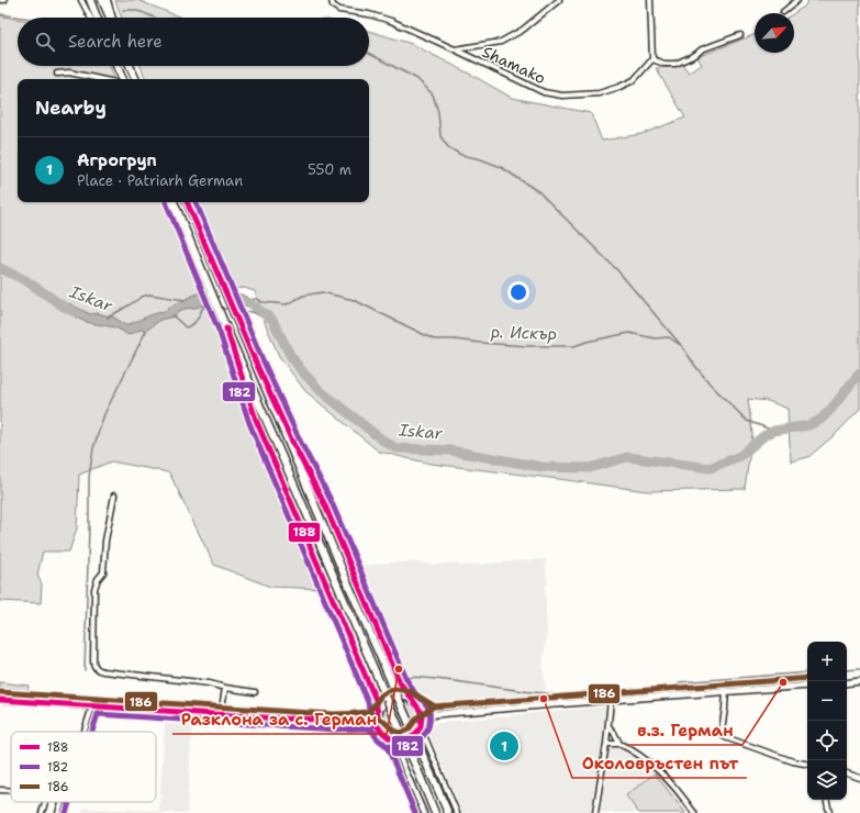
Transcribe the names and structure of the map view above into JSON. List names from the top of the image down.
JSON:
{
  "streets": {
    "street": ["Shamako"]
  },
  "water": ["Iskar", "р. Искър"],
  "places": ["Разклона за с. Герман", "в.з. Герман", "Околовръстен път"],
  "lines": ["transit line 188", "transit line 182", "transit line 186"],
  "legend": ["188", "182", "186"],
  "north": "top right",
  "page": {
    "search": "Search here",
    "heading": "Nearby",
    "list": [
      {
        "mark": "1",
        "name": "Агрогруп",
        "note": "Place · Patriarh German",
        "value": "550 m"
      }
    ],
    "map_buttons": ["+", "−"],
    "pins": "1"
  }
}
